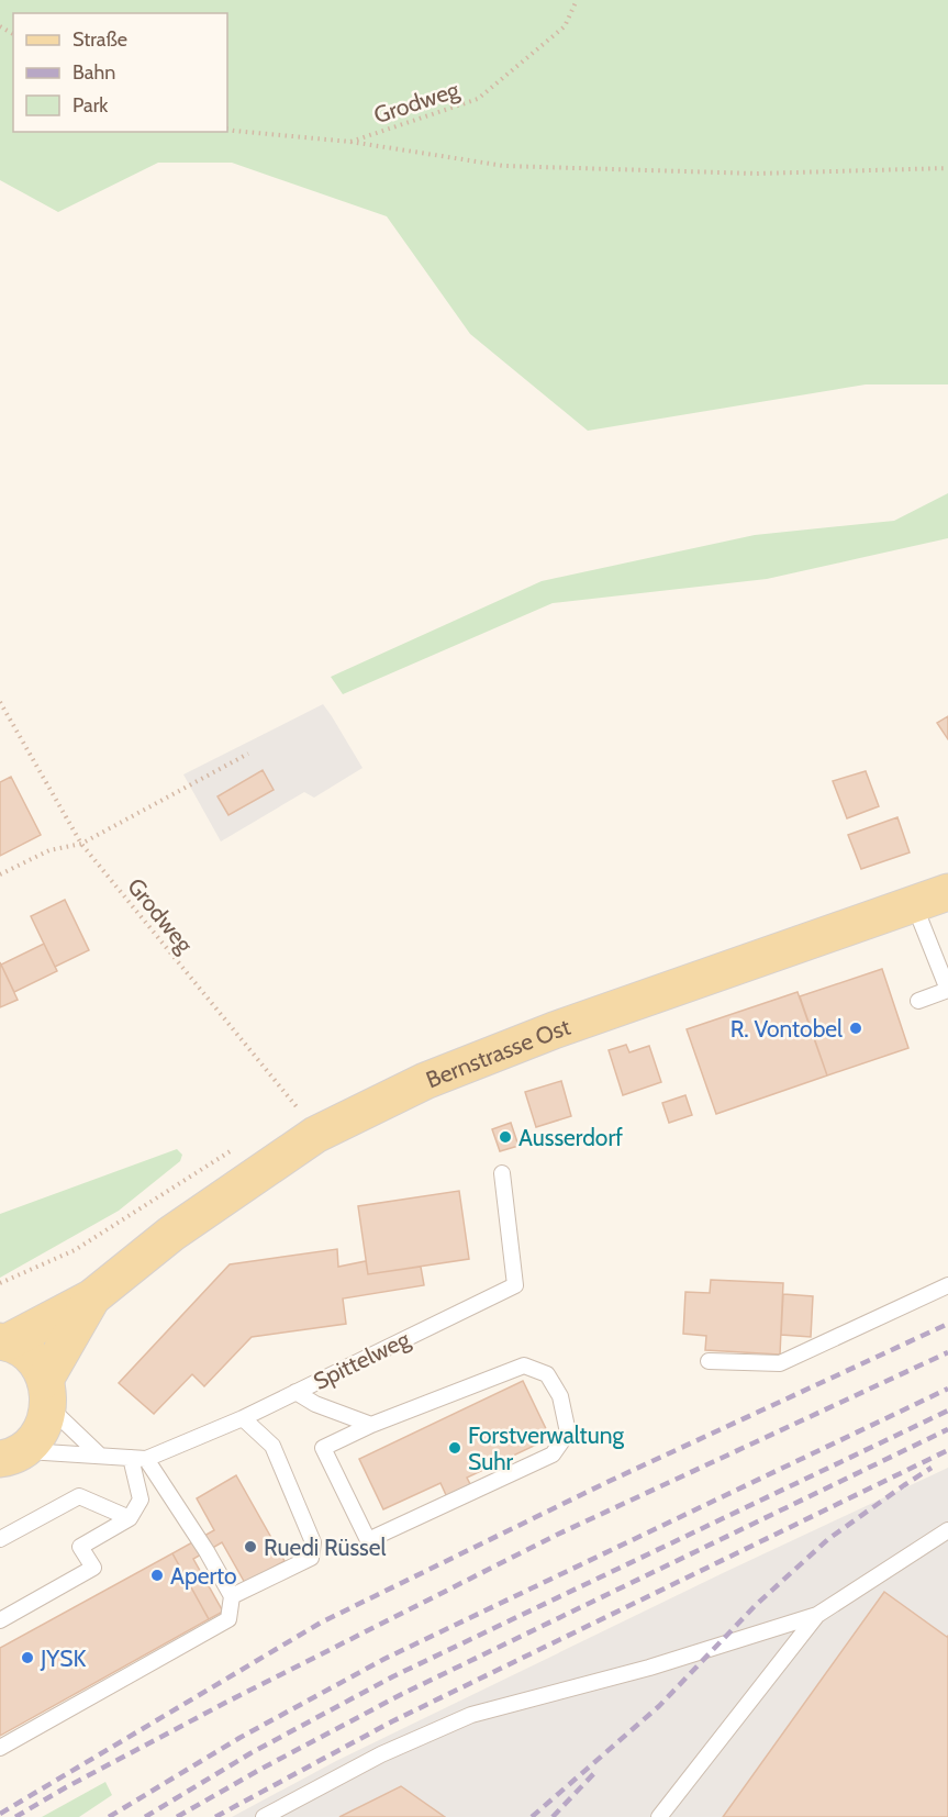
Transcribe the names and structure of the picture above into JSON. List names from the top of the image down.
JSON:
{
  "streets": {
    "main road": ["Bernstrasse Ost"],
    "lane": ["Spittelweg"],
    "path": ["Grodweg"]
  },
  "crossings": [
    ["Grodweg", "Bernstrasse Ost"],
    ["Bernstrasse Ost", "Spittelweg"]
  ],
  "places": [
    "R. Vontobel",
    "Ausserdorf",
    "Forstverwaltung Suhr",
    "Ruedi Rüssel",
    "Aperto",
    "JYSK"
  ],
  "legend": ["Straße", "Bahn", "Park"]
}
